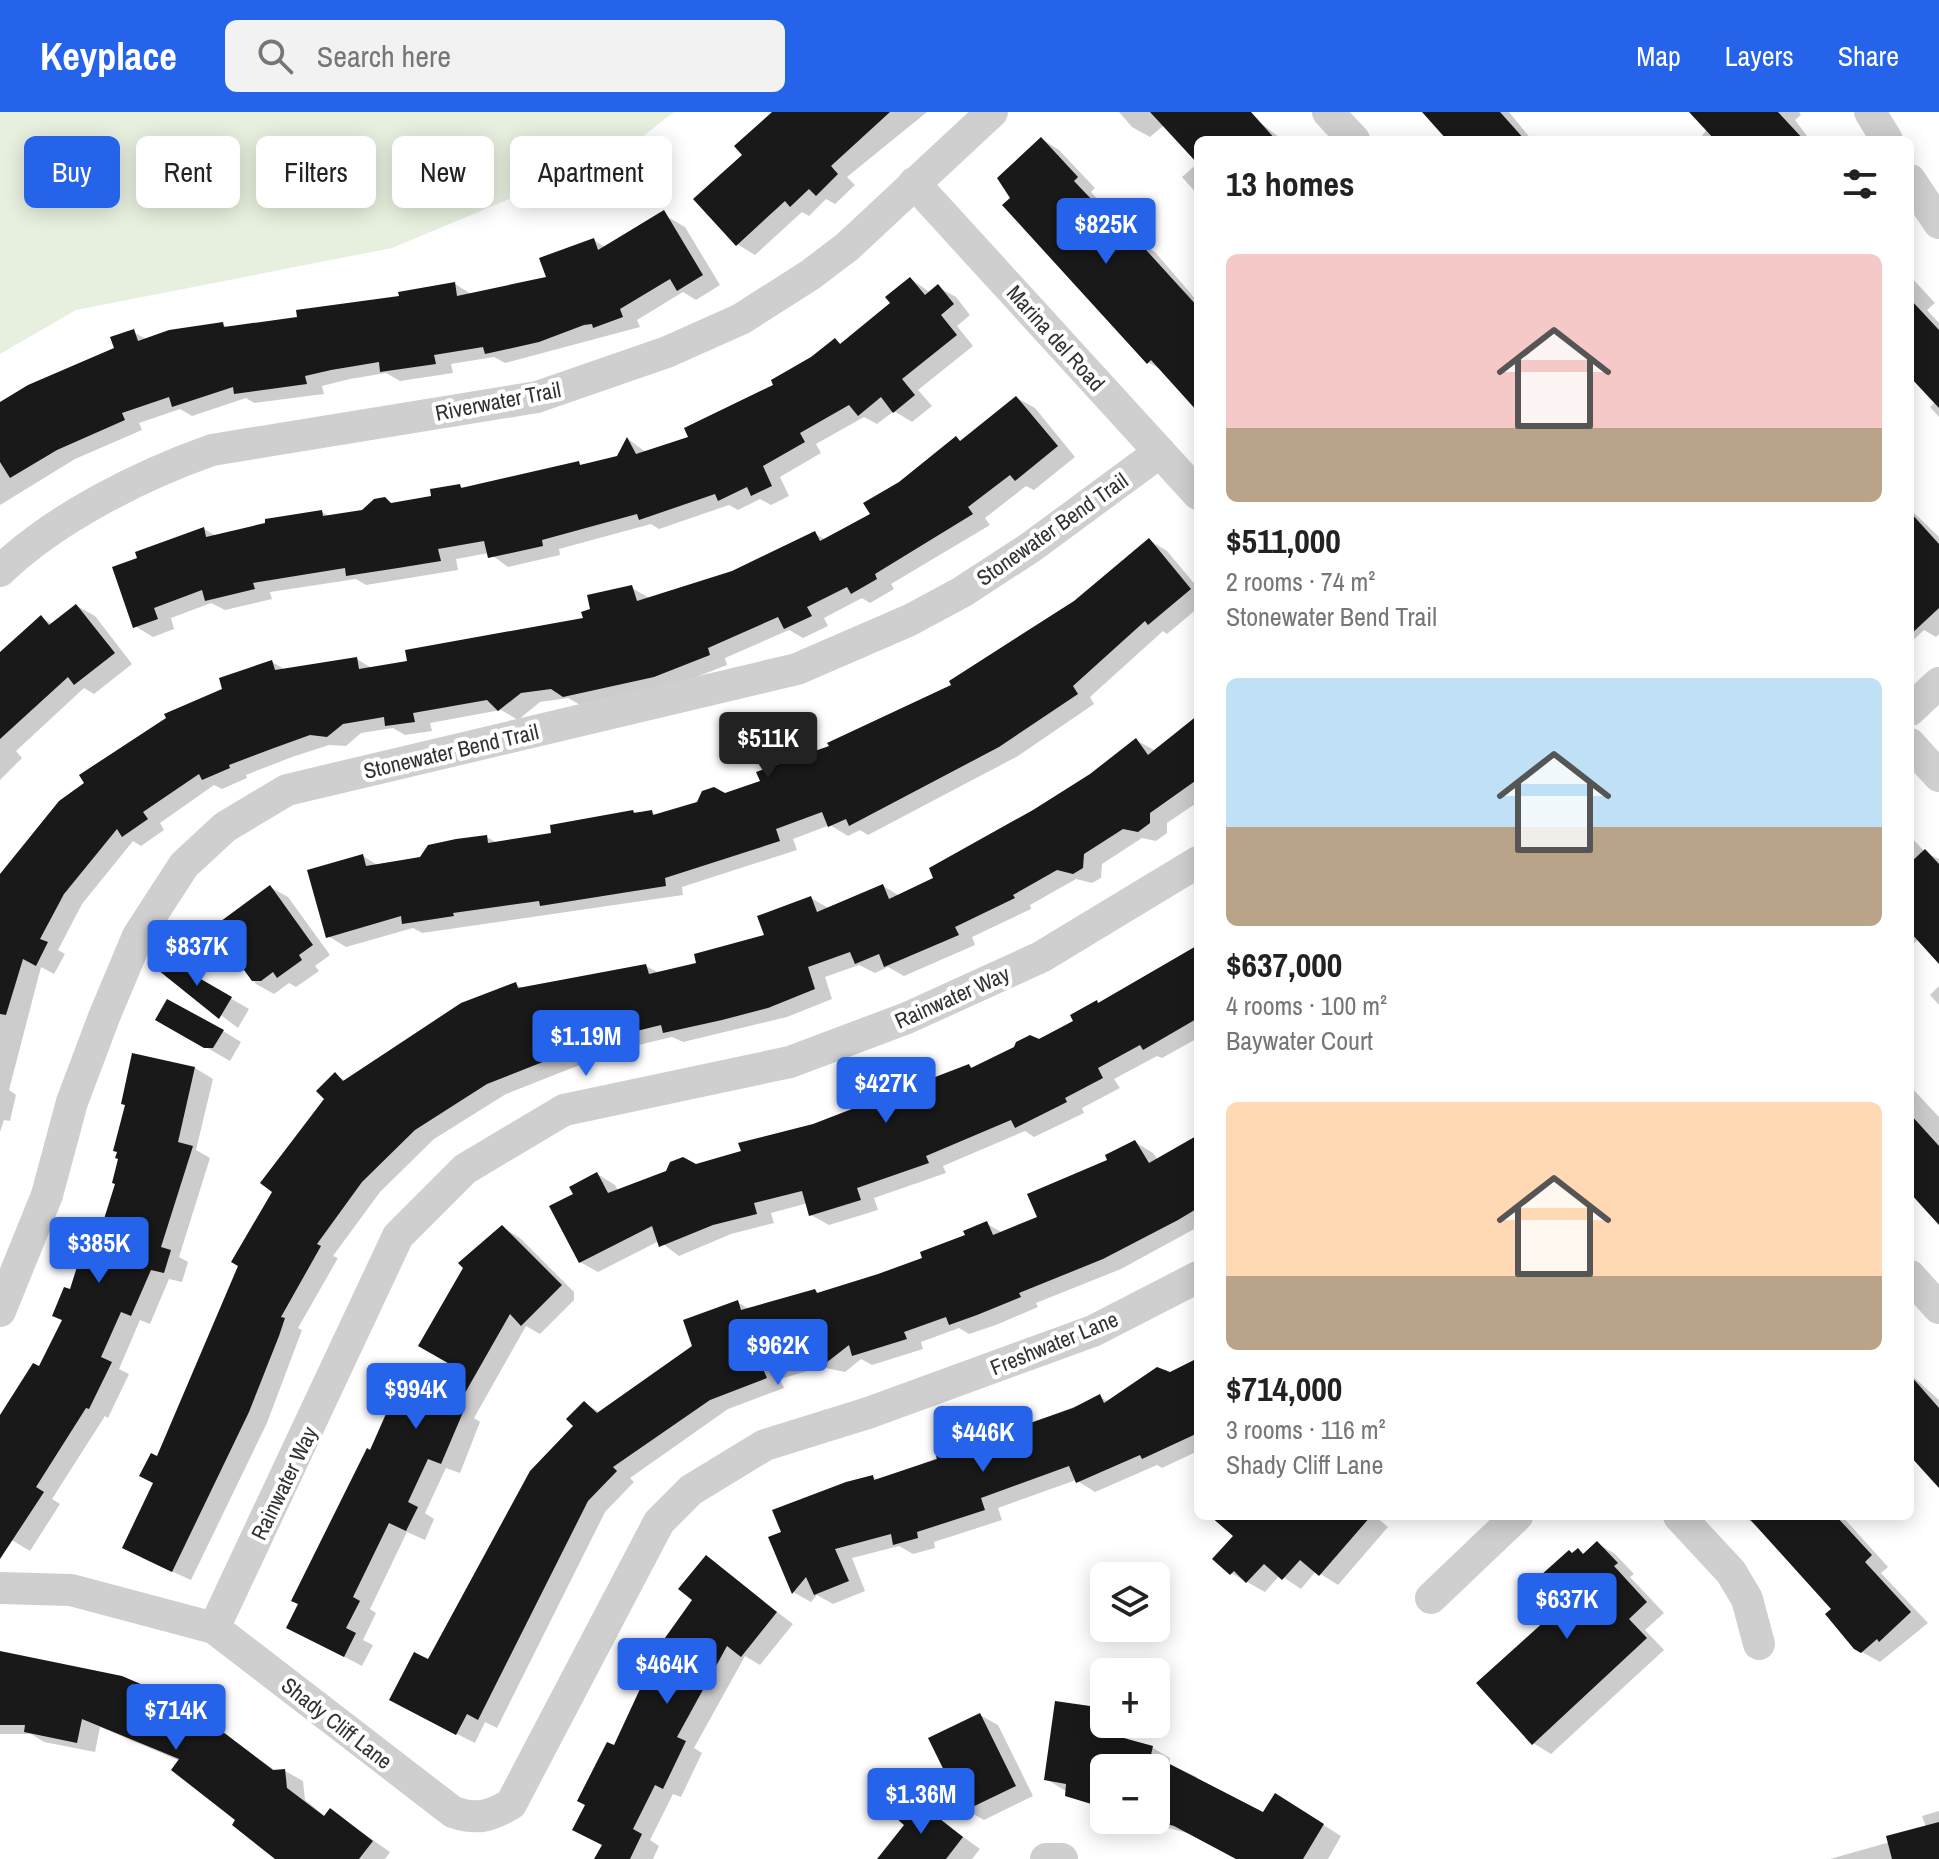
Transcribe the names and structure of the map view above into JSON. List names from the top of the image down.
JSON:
{
  "streets": {
    "street": [
      "Marina del Road",
      "Riverwater Trail",
      "Stonewater Bend Trail",
      "Rainwater Way",
      "Freshwater Lane",
      "Shady Cliff Lane"
    ]
  },
  "crossings": [
    ["Marina del Road", "Riverwater Trail"],
    ["Marina del Road", "Stonewater Bend Trail"],
    ["Rainwater Way", "Shady Cliff Lane"],
    ["Freshwater Lane", "Shady Cliff Lane"]
  ],
  "page": {
    "header": "Keyplace",
    "search": "Search here",
    "nav": ["Map", "Layers", "Share"],
    "chip": [
      "Buy",
      "Rent",
      "Filters",
      "New",
      "Apartment"
    ],
    "heading": "13 homes",
    "price": [
      "$825K",
      "$511K",
      "$837K",
      "$1.19M",
      "$427K",
      "$385K",
      "$962K",
      "$994K",
      "$446K",
      "$637K",
      "$464K",
      "$714K",
      "$1.36M"
    ],
    "list": [
      {
        "name": "$511,000",
        "note": "2 rooms · 74 m² · Stonewater Bend Trail"
      },
      {
        "name": "$637,000",
        "note": "4 rooms · 100 m² · Baywater Court"
      },
      {
        "name": "$714,000",
        "note": "3 rooms · 116 m² · Shady Cliff Lane"
      }
    ],
    "map_buttons": ["+", "−"]
  }
}
